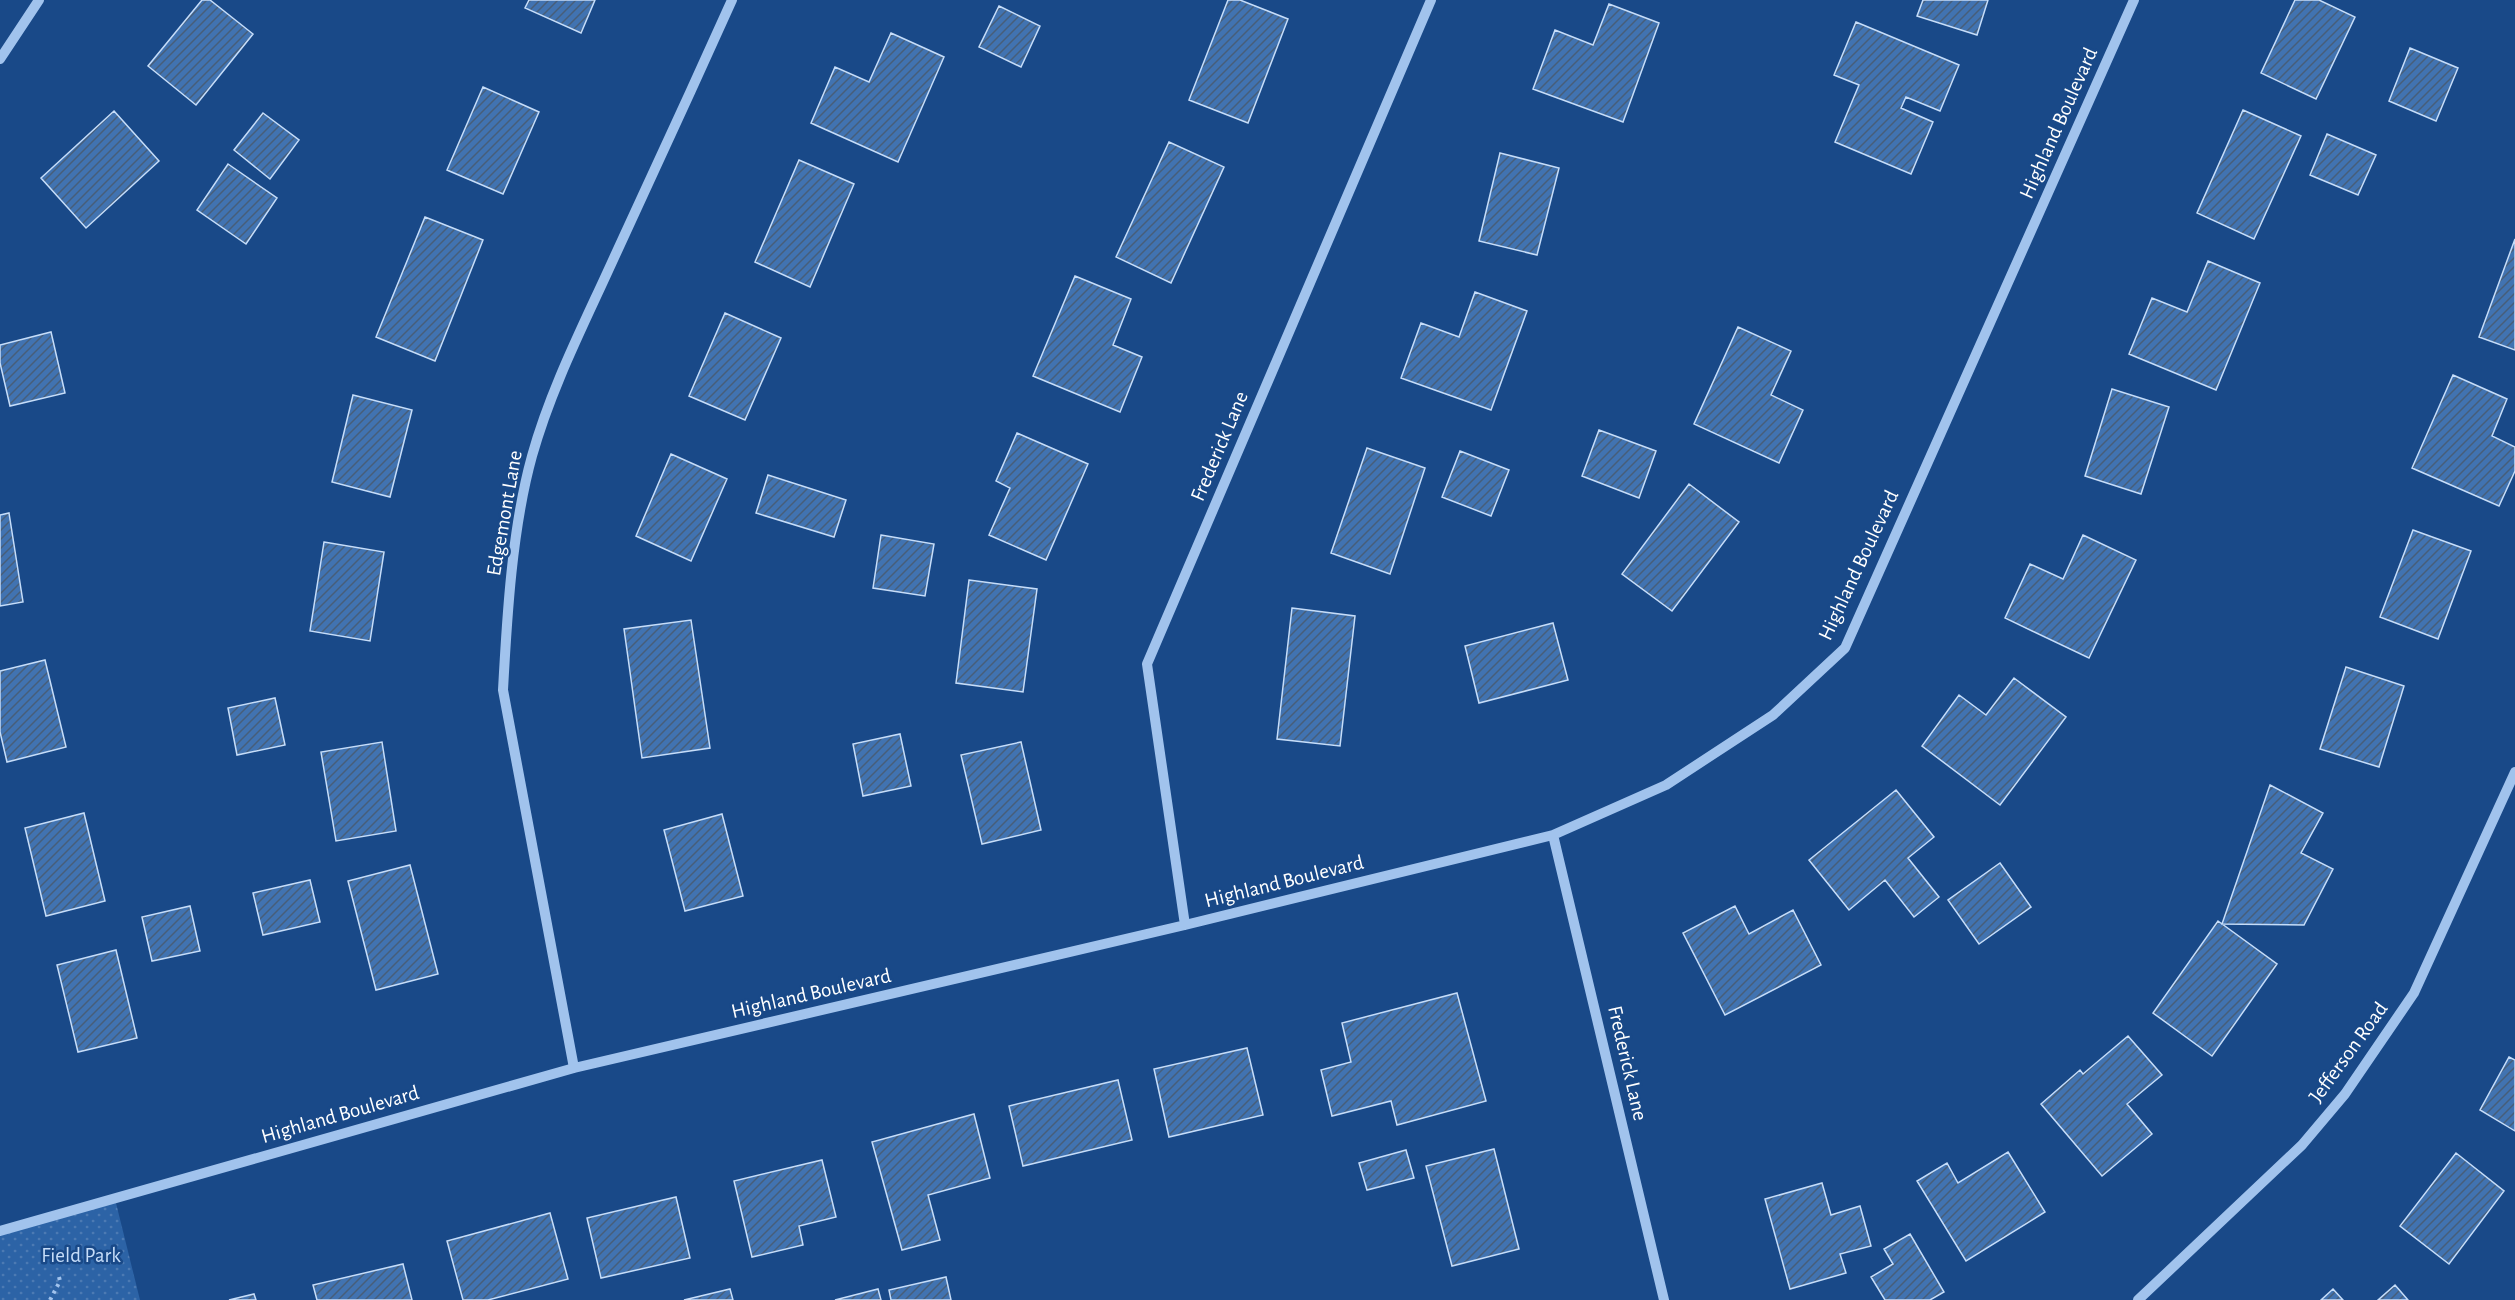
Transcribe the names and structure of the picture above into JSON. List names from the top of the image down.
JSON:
{
  "streets": {
    "street": [
      "Highland Boulevard",
      "Frederick Lane",
      "Edgemont Lane",
      "Jefferson Road"
    ]
  },
  "crossings": [
    ["Highland Boulevard", "Frederick Lane"],
    ["Highland Boulevard", "Edgemont Lane"]
  ],
  "parks": ["Field Park"]
}
